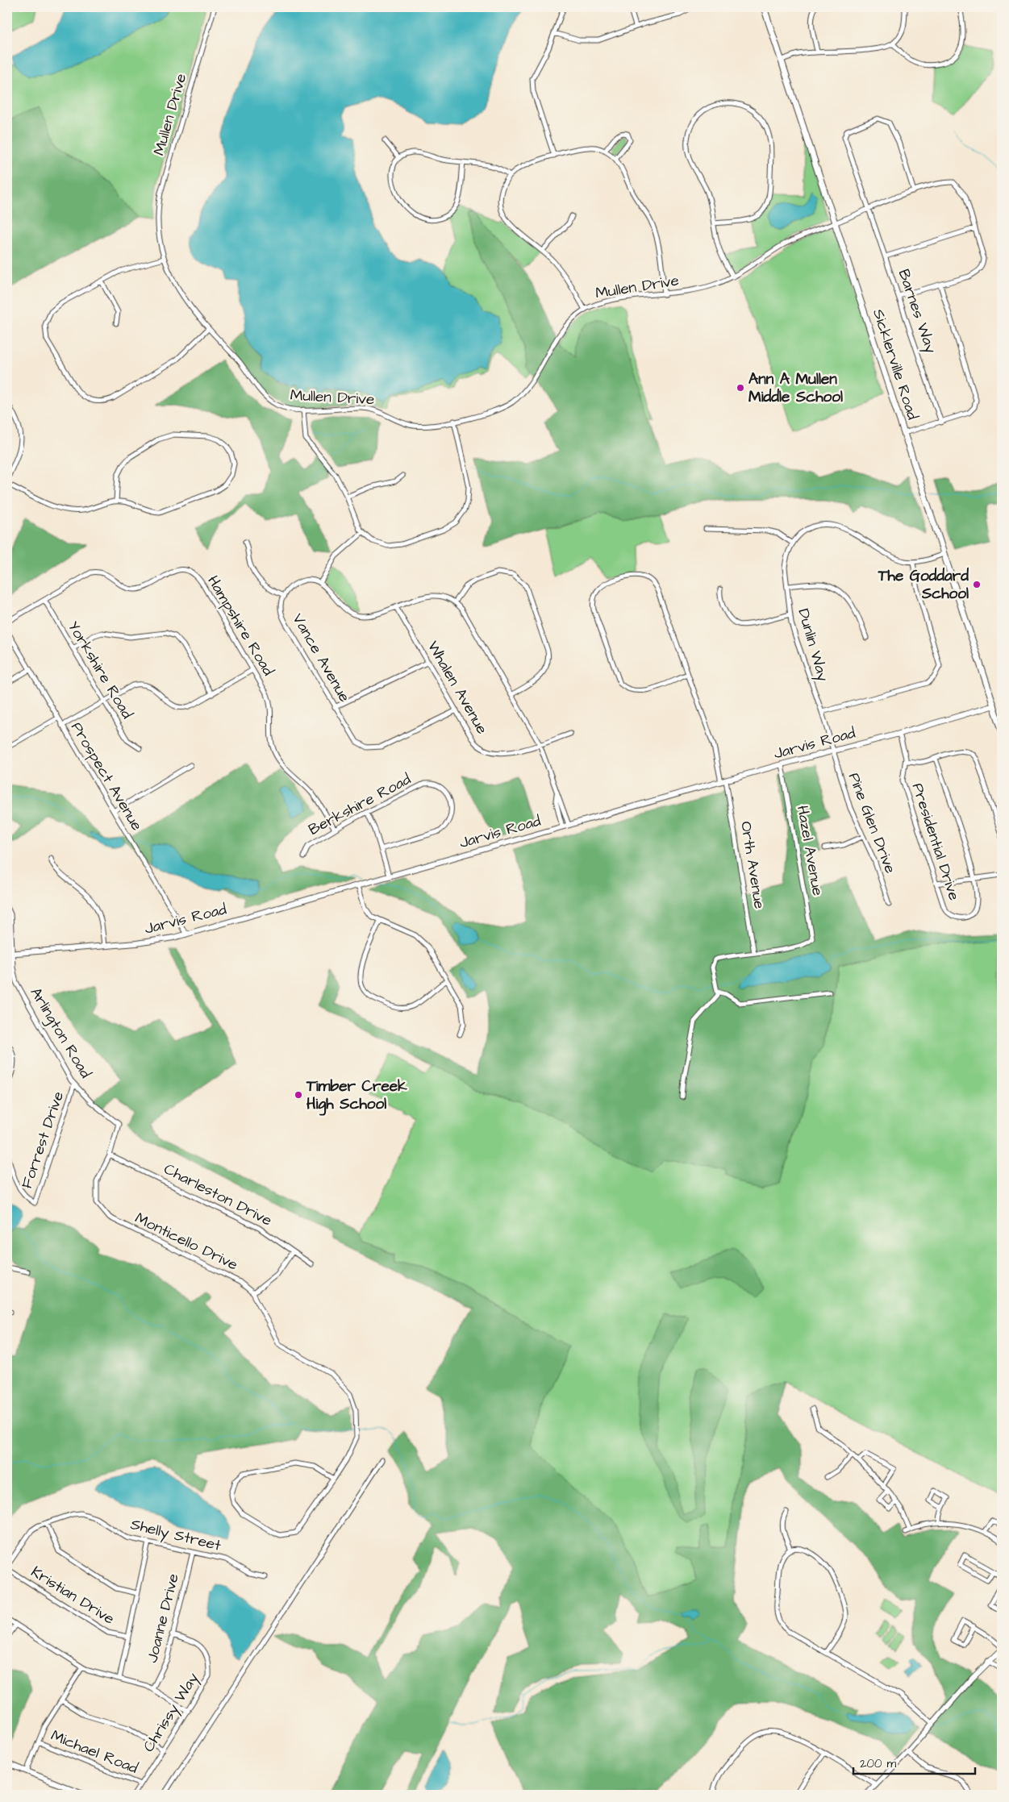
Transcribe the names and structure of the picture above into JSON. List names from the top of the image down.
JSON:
{
  "streets": {
    "main road": ["Sicklerville Road"],
    "street": [
      "Mullen Drive",
      "Barnes Way",
      "Hampshire Road",
      "Dunlin Way",
      "Vance Avenue",
      "Yorkshire Road",
      "Whalen Avenue",
      "Jarvis Road",
      "Prospect Avenue",
      "Berkshire Road",
      "Pine Glen Drive",
      "Presidential Drive",
      "Hazel Avenue",
      "Orth Avenue",
      "Arlington Road",
      "Forrest Drive",
      "Charleston Drive",
      "Monticello Drive",
      "Shelly Street",
      "Kristian Drive",
      "Joanne Drive",
      "Chrissy Way",
      "Michael Road"
    ]
  },
  "crossings": [
    ["Mullen Drive", "Barnes Way"],
    ["Mullen Drive", "Sicklerville Road"],
    ["Sicklerville Road", "Dunlin Way"],
    ["Sicklerville Road", "Jarvis Road"],
    ["Hampshire Road", "Yorkshire Road"],
    ["Hampshire Road", "Berkshire Road"],
    ["Dunlin Way", "Jarvis Road"],
    ["Dunlin Way", "Pine Glen Drive"],
    ["Vance Avenue", "Whalen Avenue"],
    ["Jarvis Road", "Prospect Avenue"],
    ["Jarvis Road", "Pine Glen Drive"],
    ["Jarvis Road", "Presidential Drive"],
    ["Jarvis Road", "Hazel Avenue"],
    ["Jarvis Road", "Orth Avenue"],
    ["Jarvis Road", "Arlington Road"],
    ["Hazel Avenue", "Orth Avenue"],
    ["Arlington Road", "Forrest Drive"],
    ["Arlington Road", "Charleston Drive"],
    ["Arlington Road", "Monticello Drive"],
    ["Charleston Drive", "Monticello Drive"],
    ["Shelly Street", "Joanne Drive"],
    ["Joanne Drive", "Chrissy Way"],
    ["Chrissy Way", "Michael Road"]
  ],
  "places": ["Ann A Mullen Middle School", "The Goddard School", "Timber Creek High School"],
  "scale_bar": "200 m"
}
